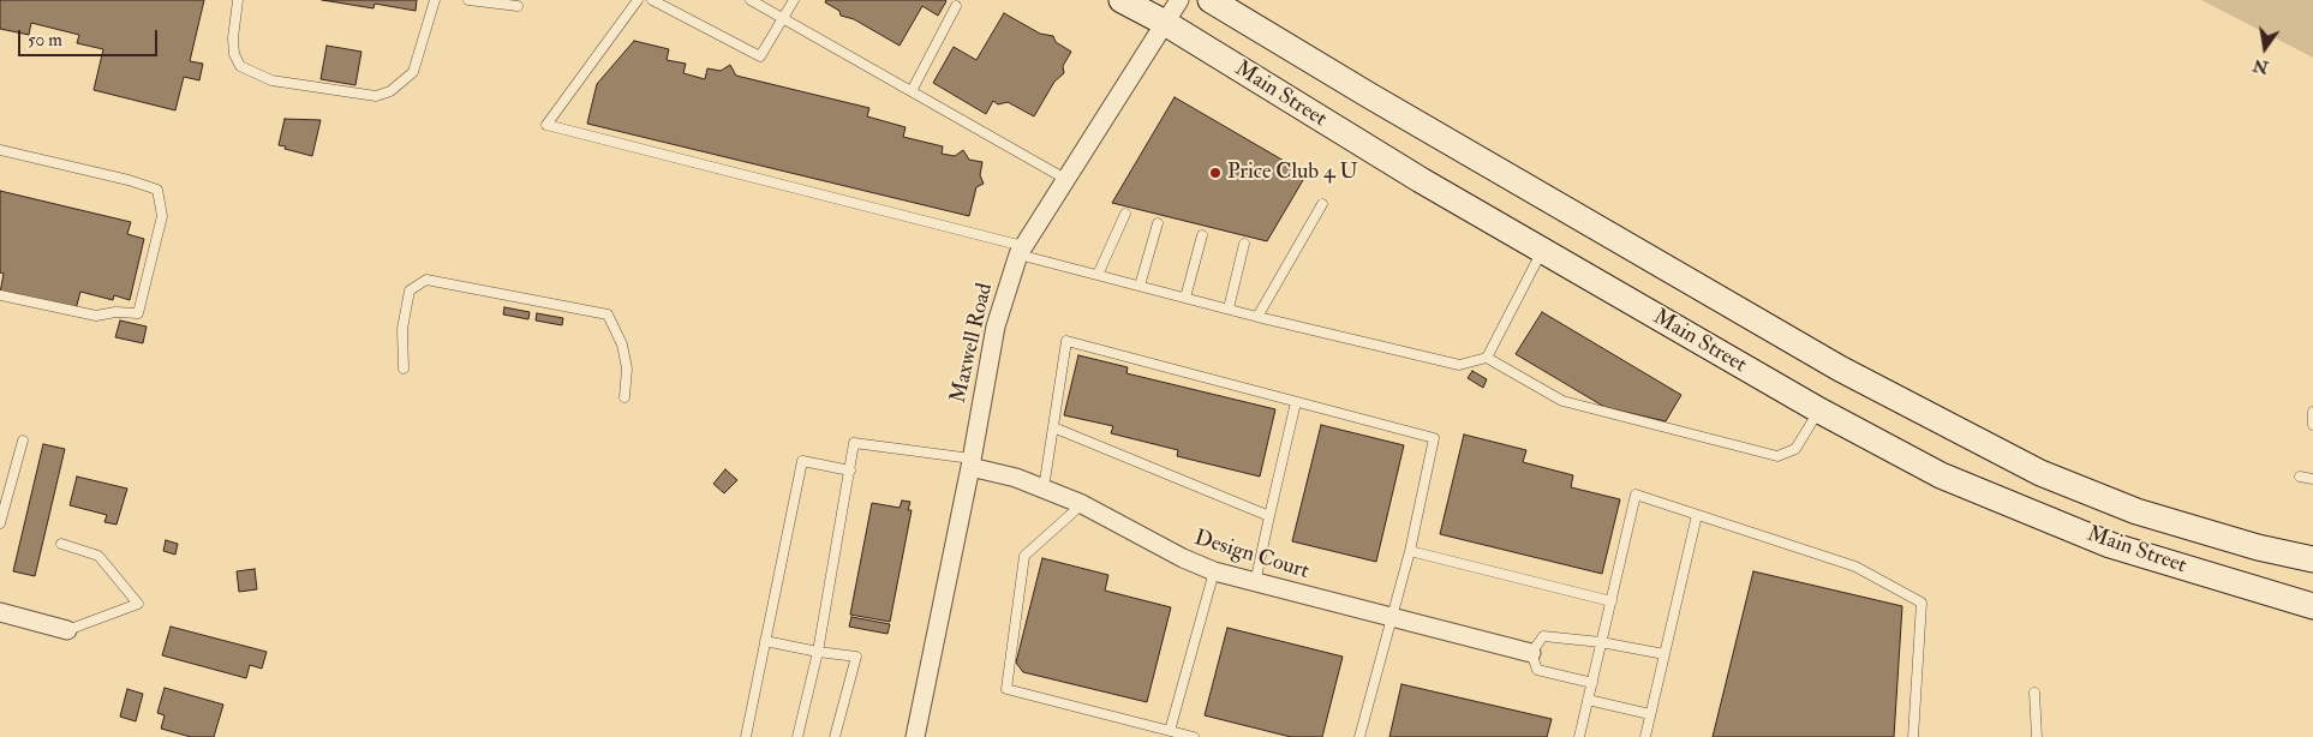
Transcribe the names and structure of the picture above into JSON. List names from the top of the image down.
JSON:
{
  "streets": {
    "main road": ["Main Street"],
    "street": ["Maxwell Road", "Design Court"]
  },
  "crossings": [
    ["Main Street", "Maxwell Road"],
    ["Maxwell Road", "Design Court"]
  ],
  "places": ["Price Club 4 U"],
  "scale_bar": "50 m",
  "north": "bottom"
}
